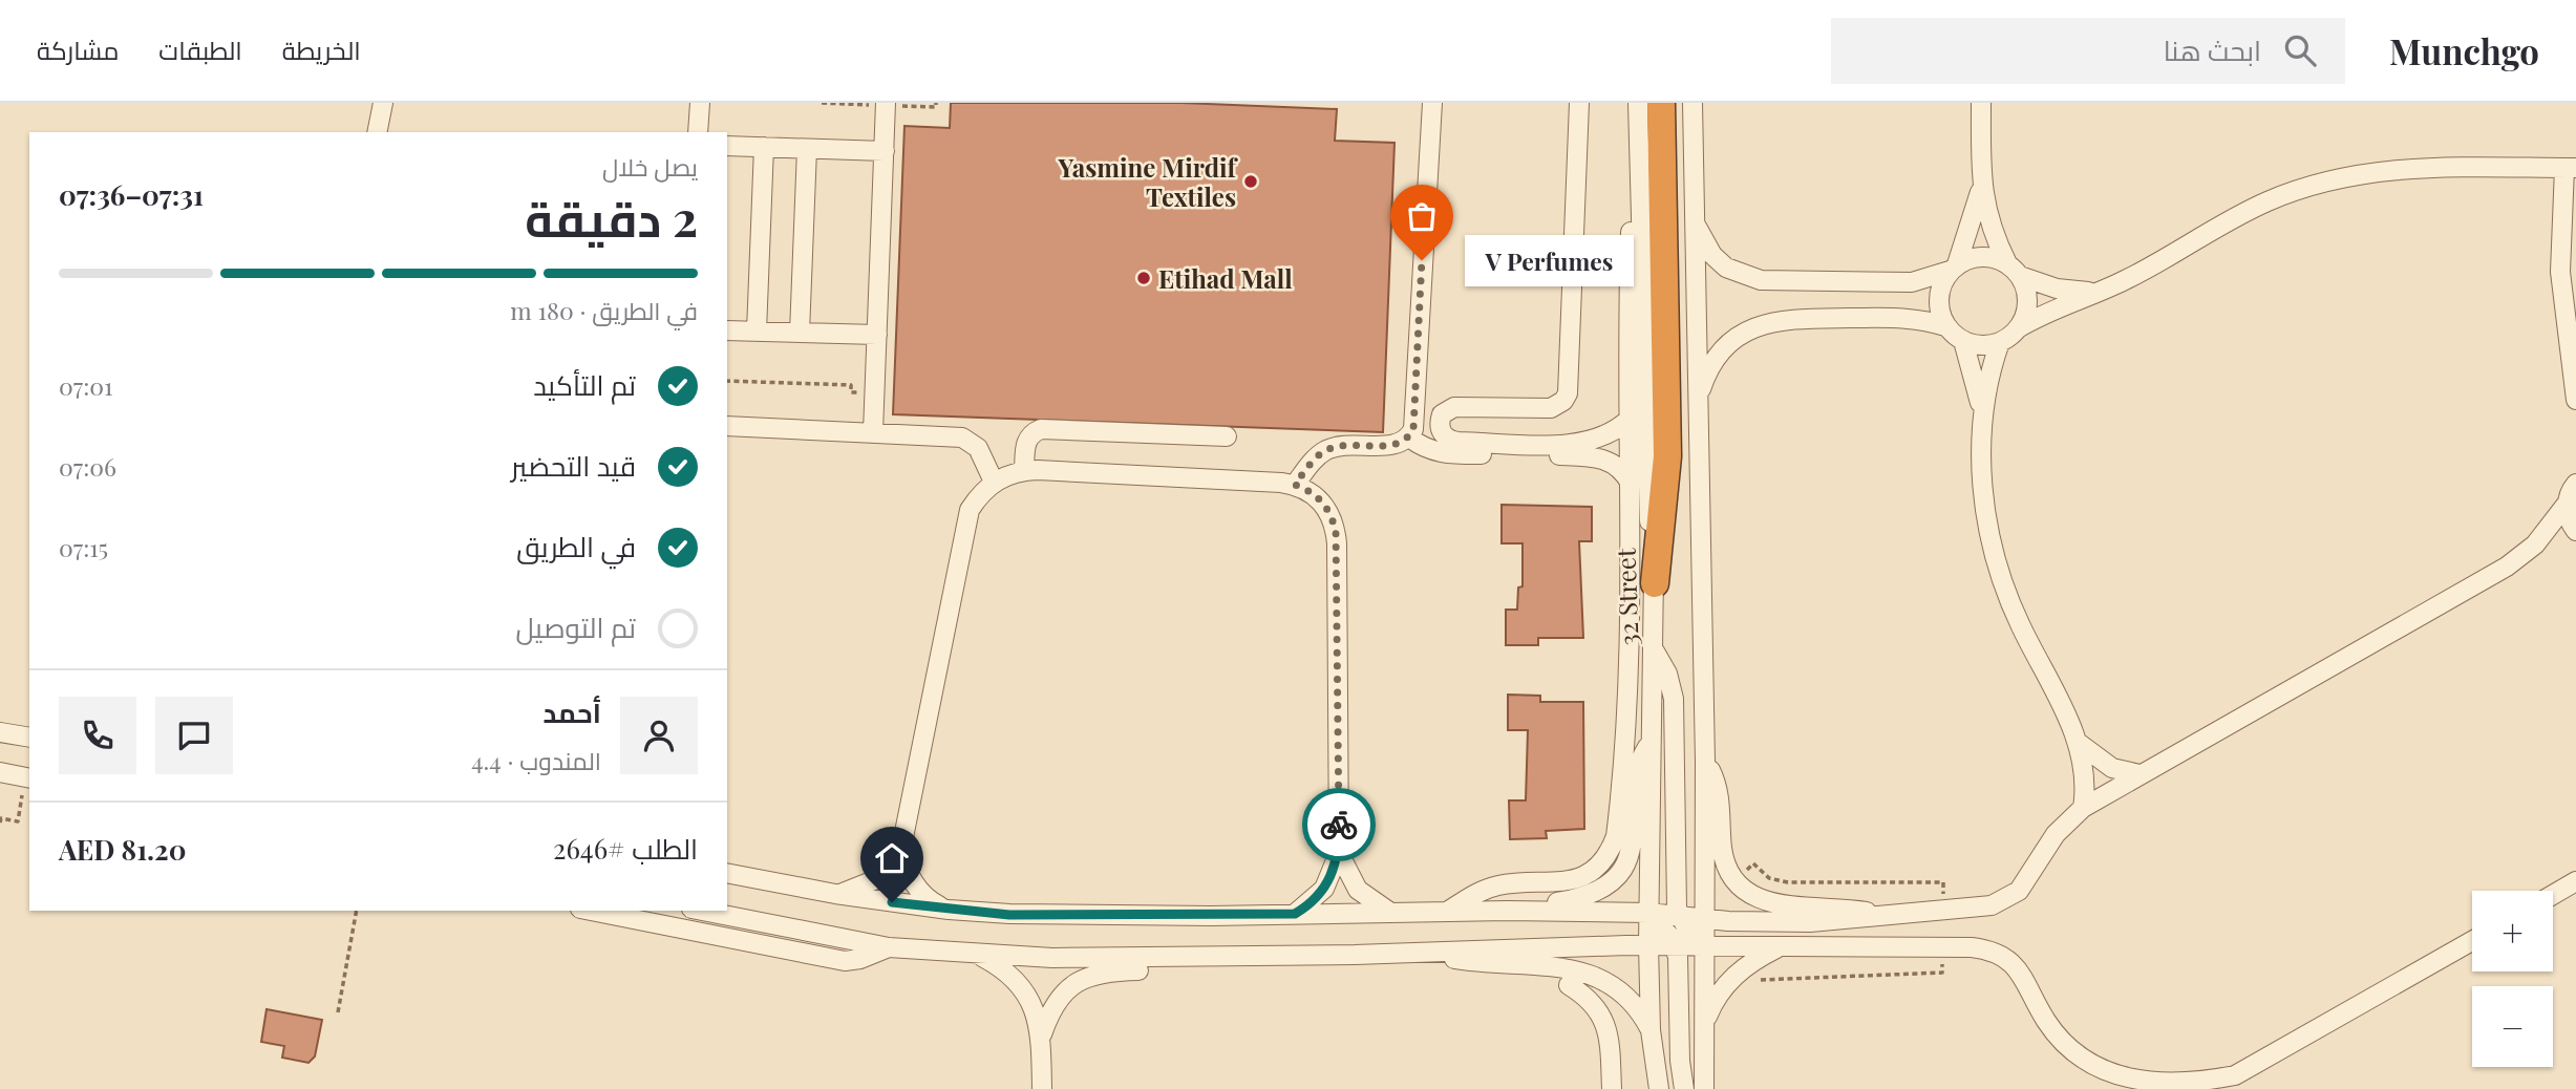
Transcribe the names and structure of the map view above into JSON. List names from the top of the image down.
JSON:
{
  "streets": {
    "street": ["32 Street"]
  },
  "places": ["Yasmine Mirdif Textiles", "V Perfumes", "Etihad Mall"],
  "page": {
    "header": "Munchgo",
    "search": "ابحث هنا",
    "nav": ["الخريطة", "الطبقات", "مشاركة"],
    "heading": ["2 دقيقة", "يصل خلال", "07:31–07:36"],
    "panel": [
      "أحمد",
      "المندوب · 4.4",
      "الطلب #2646",
      "AED 81.20"
    ],
    "bubble": "V Perfumes",
    "bar": "في الطريق · 180 m",
    "list": [
      ["تم التأكيد", "07:01"],
      ["قيد التحضير", "07:06"],
      ["في الطريق", "07:15"],
      "تم التوصيل"
    ],
    "map_buttons": ["+", "−"]
  }
}
